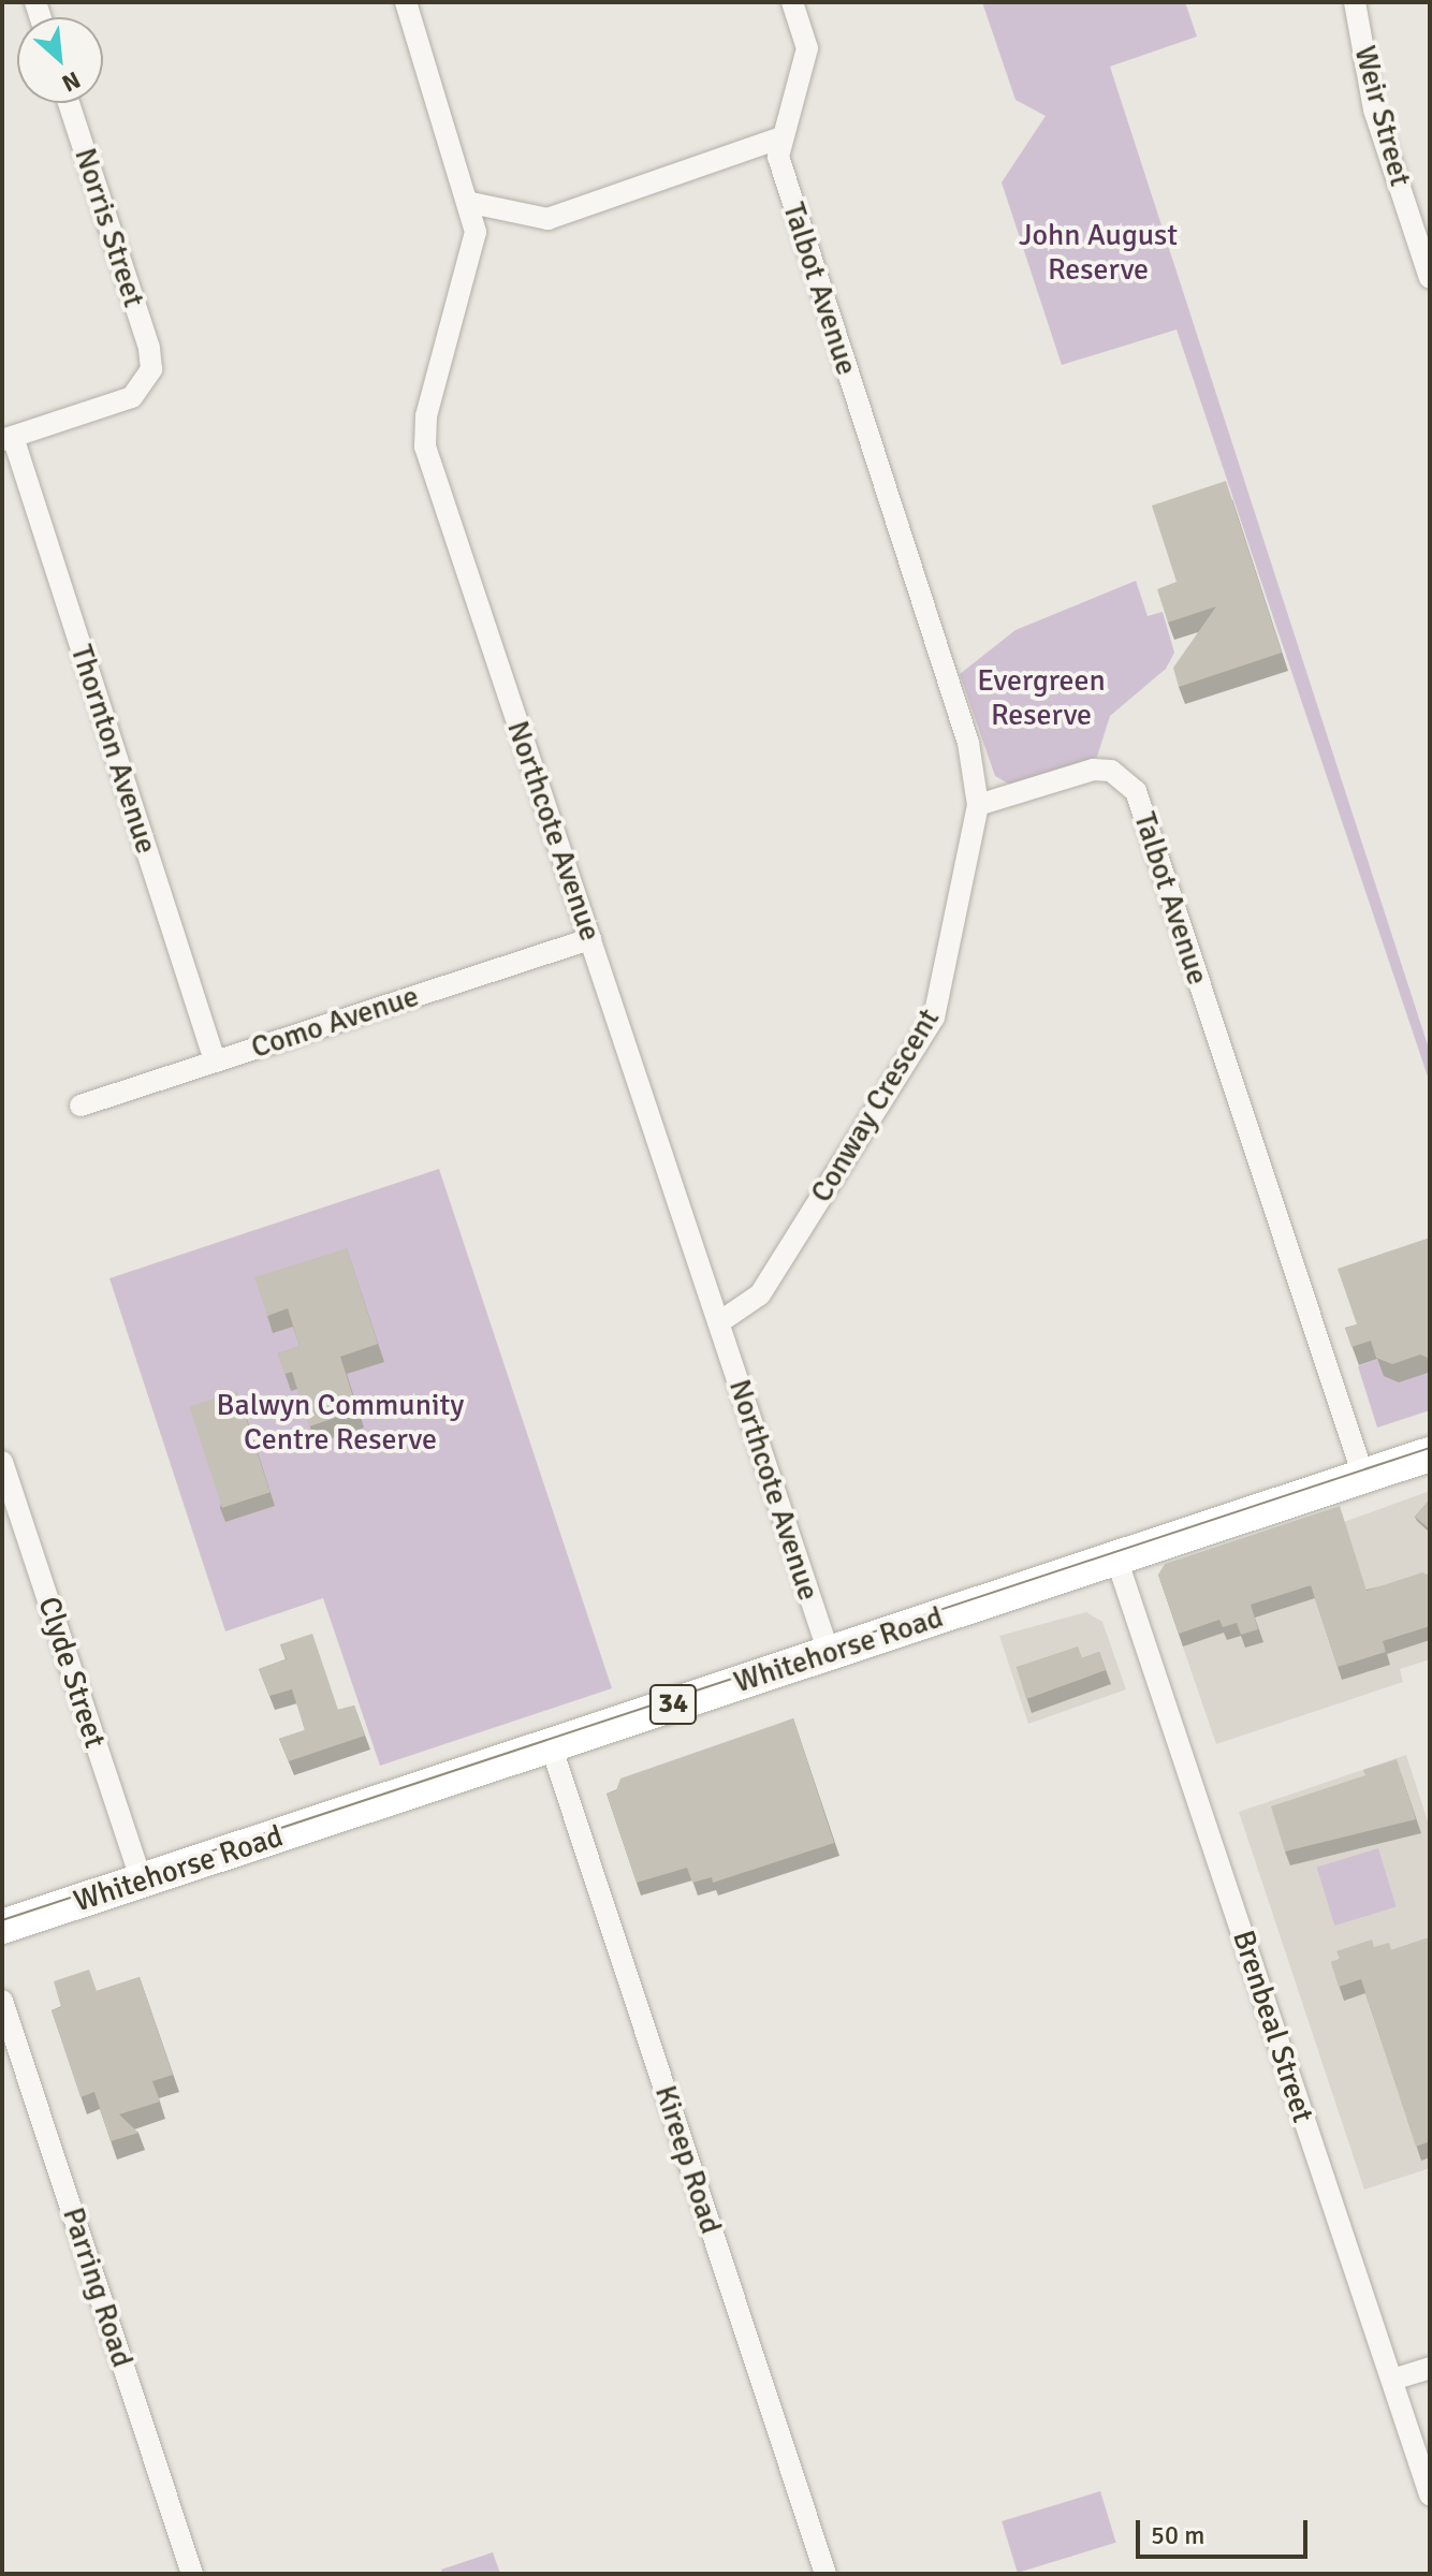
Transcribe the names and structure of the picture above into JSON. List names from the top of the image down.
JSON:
{
  "streets": {
    "main road": ["Whitehorse Road", "34"],
    "street": [
      "Weir Street",
      "Norris Street",
      "Talbot Avenue",
      "Thornton Avenue",
      "Northcote Avenue",
      "Como Avenue",
      "Conway Crescent",
      "Clyde Street",
      "Brenbeal Street",
      "Kireep Road",
      "Parring Road"
    ]
  },
  "crossings": [
    ["Norris Street", "Thornton Avenue"],
    ["Talbot Avenue", "Conway Crescent"],
    ["Talbot Avenue", "Whitehorse Road"],
    ["Thornton Avenue", "Como Avenue"],
    ["Northcote Avenue", "Como Avenue"],
    ["Northcote Avenue", "Conway Crescent"],
    ["Northcote Avenue", "Whitehorse Road"],
    ["Whitehorse Road", "Clyde Street"],
    ["Whitehorse Road", "Brenbeal Street"],
    ["Whitehorse Road", "Kireep Road"]
  ],
  "parks": ["John August Reserve", "Evergreen Reserve", "Balwyn Community Centre Reserve"],
  "scale_bar": "50 m",
  "north": "bottom right"
}
